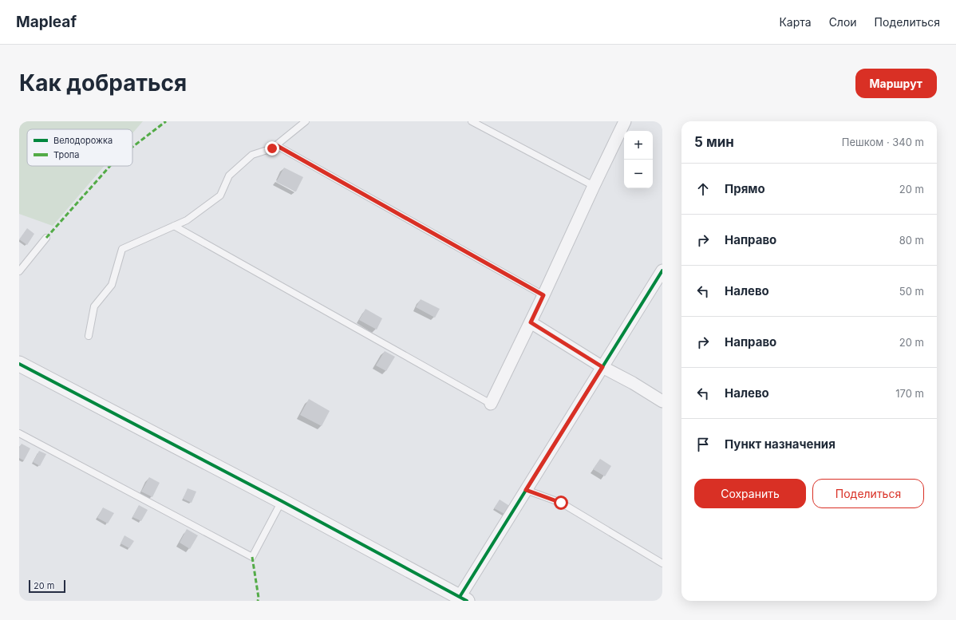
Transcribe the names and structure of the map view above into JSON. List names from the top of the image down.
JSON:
{
  "legend": ["Велодорожка", "Тропа"],
  "scale_bar": "20 m",
  "page": {
    "header": "Mapleaf",
    "nav": ["Карта", "Слои", "Поделиться"],
    "buttons": [
      "Маршрут",
      ["Сохранить", "Поделиться"]
    ],
    "title": "Как добраться",
    "heading": ["5 мин", "Пешком · 340 m"],
    "map_buttons": ["+", "−"],
    "list": [
      ["Прямо", "20 m"],
      ["Направо", "80 m"],
      ["Налево", "50 m"],
      ["Направо", "20 m"],
      ["Налево", "170 m"],
      "Пункт назначения"
    ],
    "scale": "20 m"
  }
}
